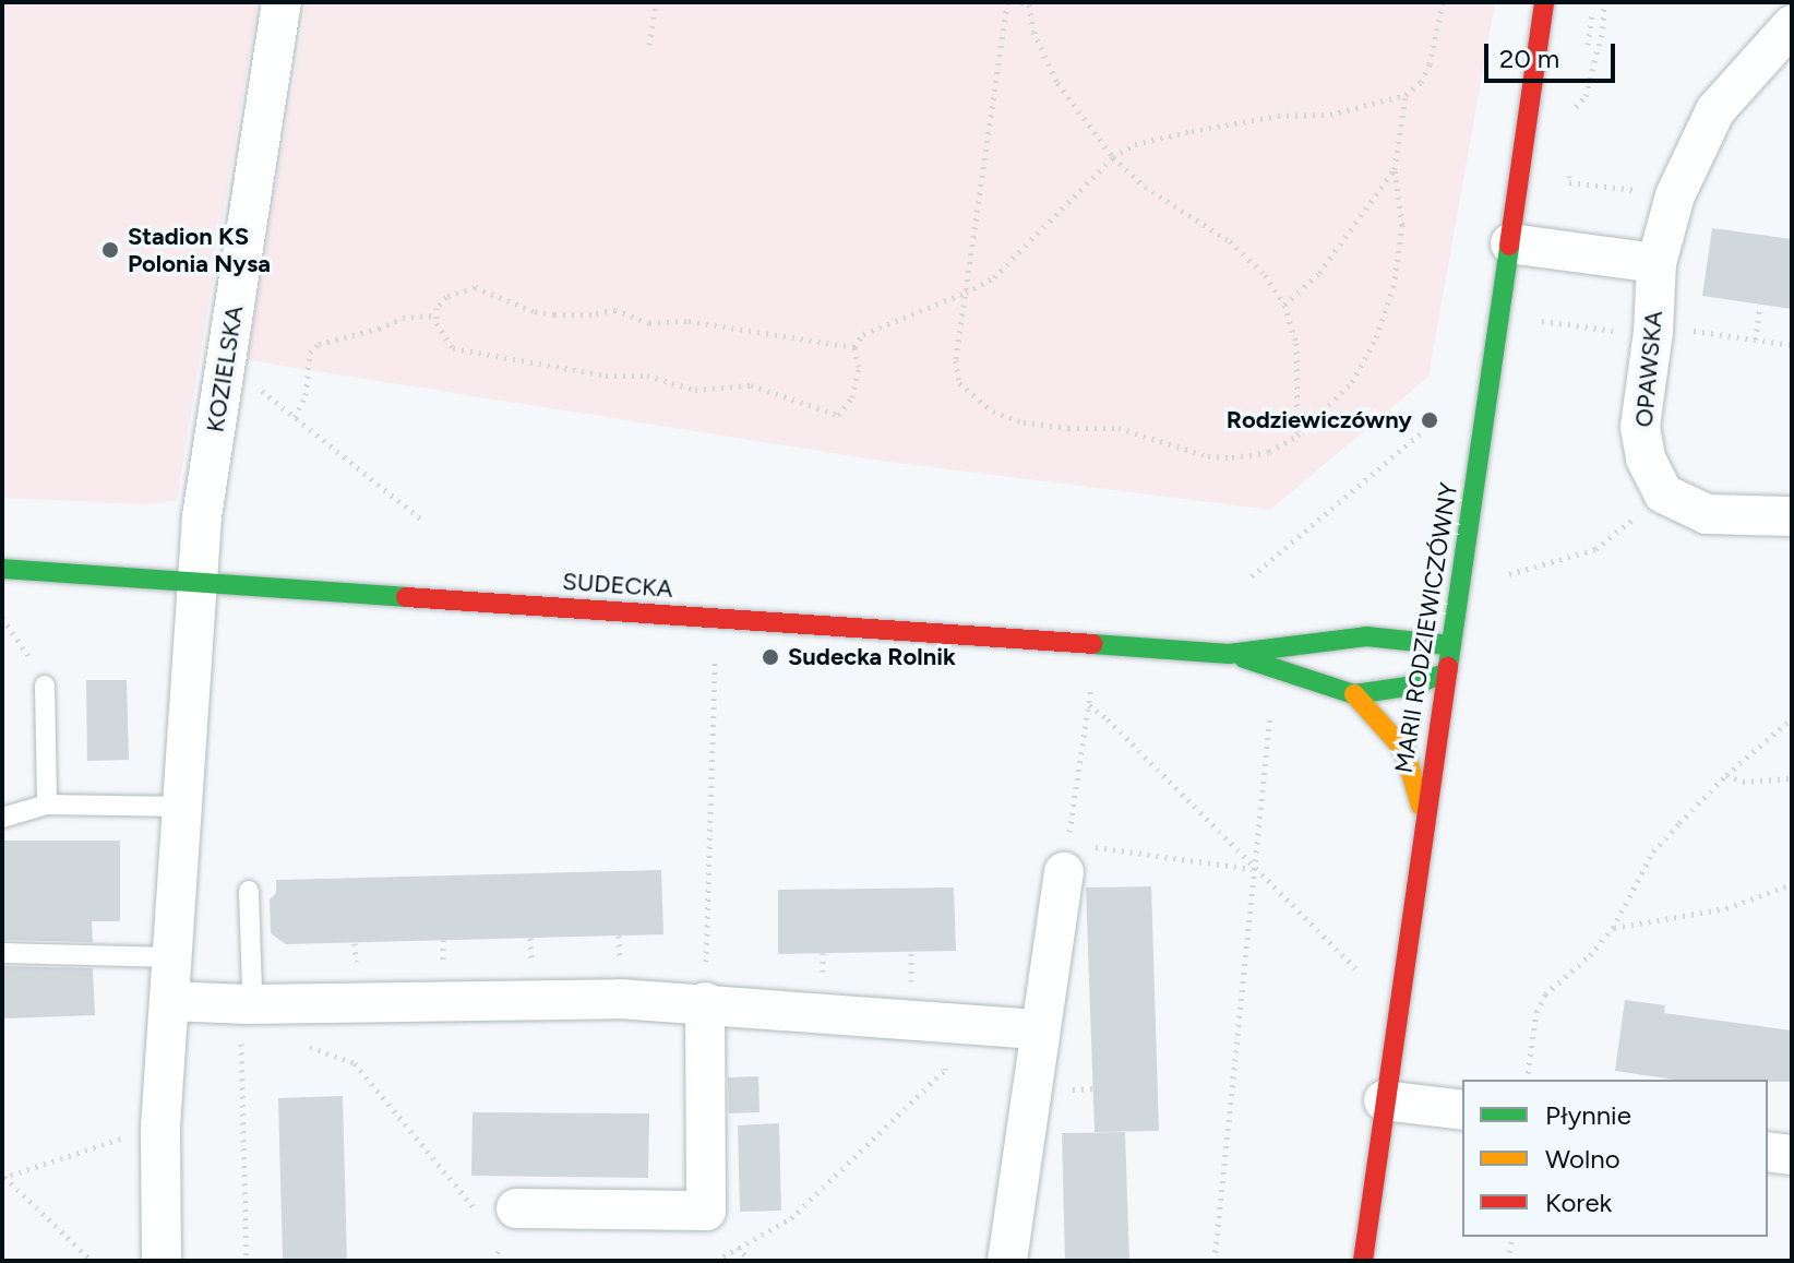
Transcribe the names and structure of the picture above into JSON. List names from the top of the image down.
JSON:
{
  "streets": {
    "street": [
      "KOZIELSKA",
      "OPAWSKA",
      "SUDECKA",
      "MARII RODZIEWICZÓWNY"
    ]
  },
  "crossings": [
    ["KOZIELSKA", "SUDECKA"],
    ["SUDECKA", "MARII RODZIEWICZÓWNY"]
  ],
  "places": ["Stadion KS Polonia Nysa", "Rodziewiczówny", "Sudecka Rolnik"],
  "legend": ["Płynnie", "Wolno", "Korek"],
  "scale_bar": "20 m"
}
